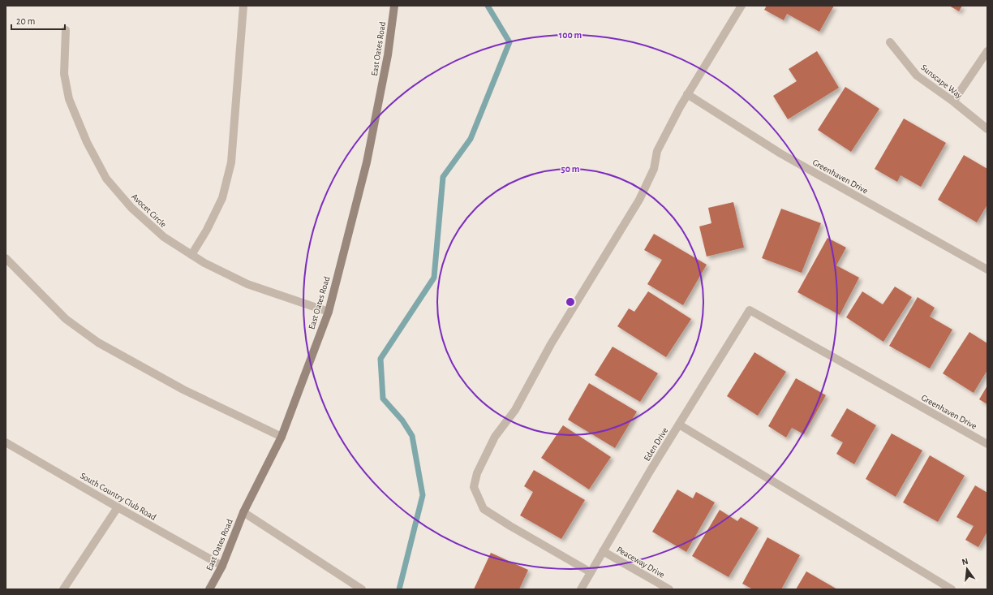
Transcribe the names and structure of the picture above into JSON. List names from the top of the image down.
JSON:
{
  "streets": {
    "street": [
      "East Oates Road",
      "Sunscape Way",
      "Greenhaven Drive",
      "Avocet Circle",
      "Eden Drive",
      "South Country Club Road",
      "Peaceway Drive"
    ]
  },
  "crossings": [
    ["East Oates Road", "Avocet Circle"],
    ["East Oates Road", "South Country Club Road"],
    ["Greenhaven Drive", "Eden Drive"],
    ["Eden Drive", "Peaceway Drive"]
  ],
  "scale_bar": "20 m",
  "north": "top",
  "rings": ["100 m", "50 m"]
}
